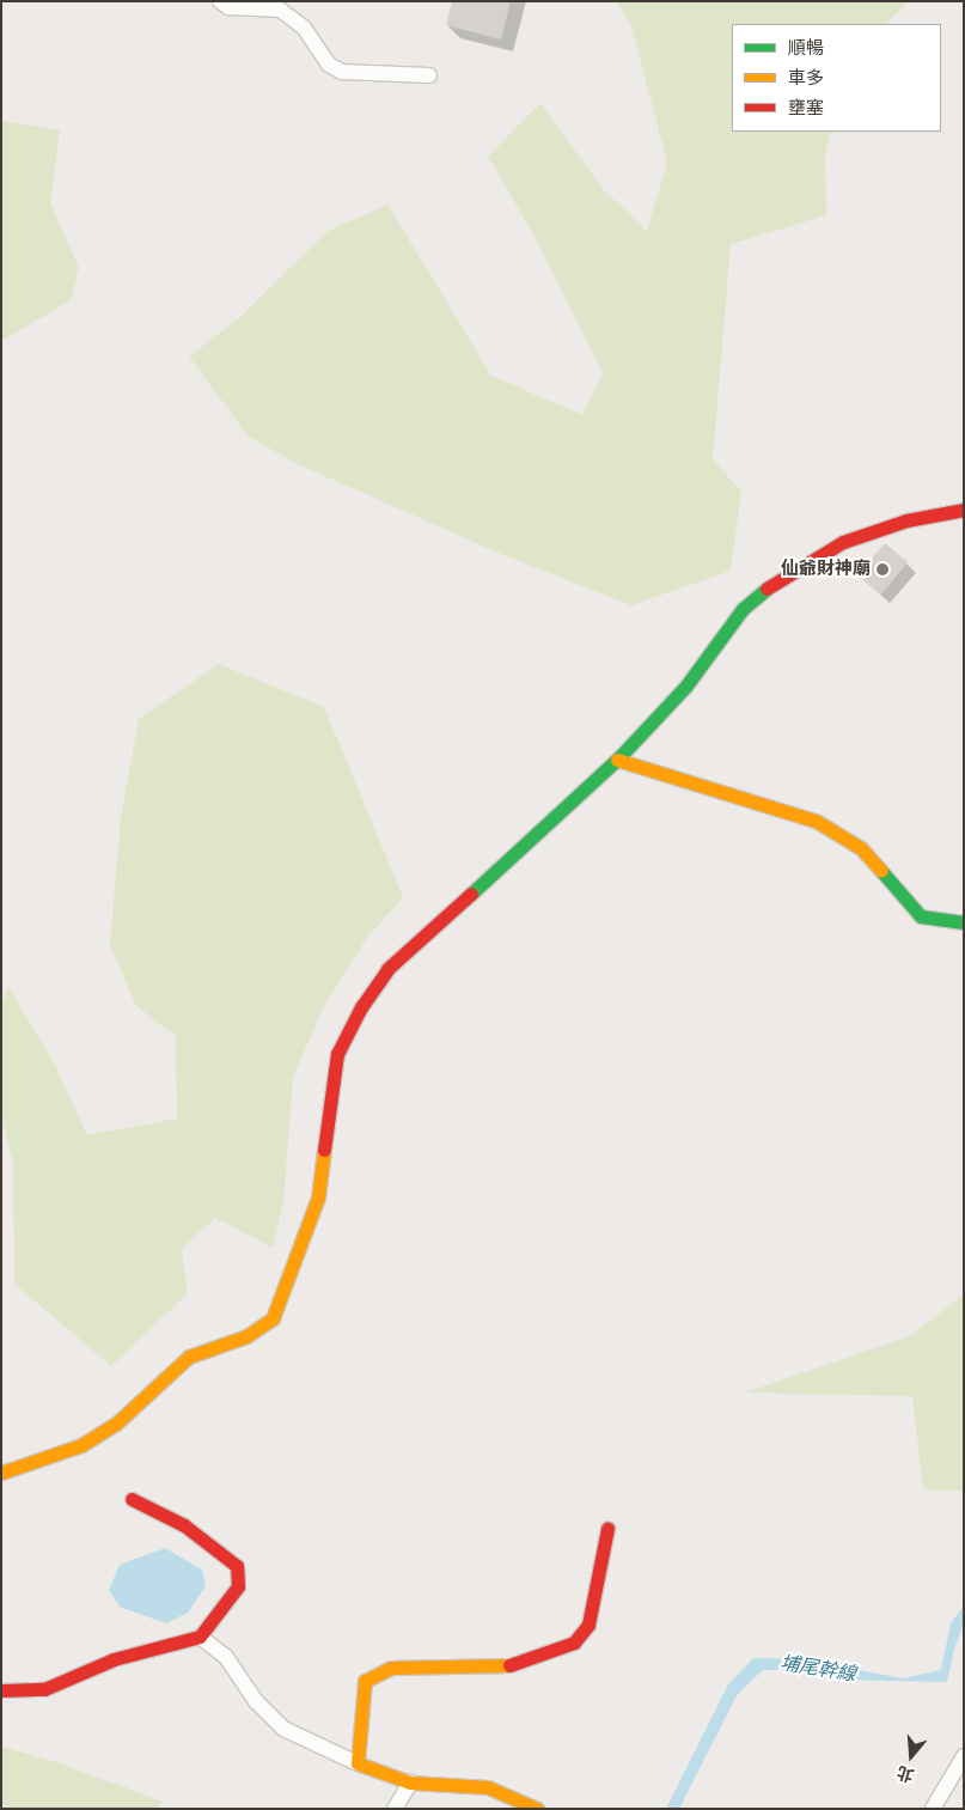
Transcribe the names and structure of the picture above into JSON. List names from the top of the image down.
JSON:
{
  "water": ["埔尾幹線"],
  "places": ["仙爺財神廟"],
  "legend": ["順暢", "車多", "壅塞"],
  "north": "bottom"
}
